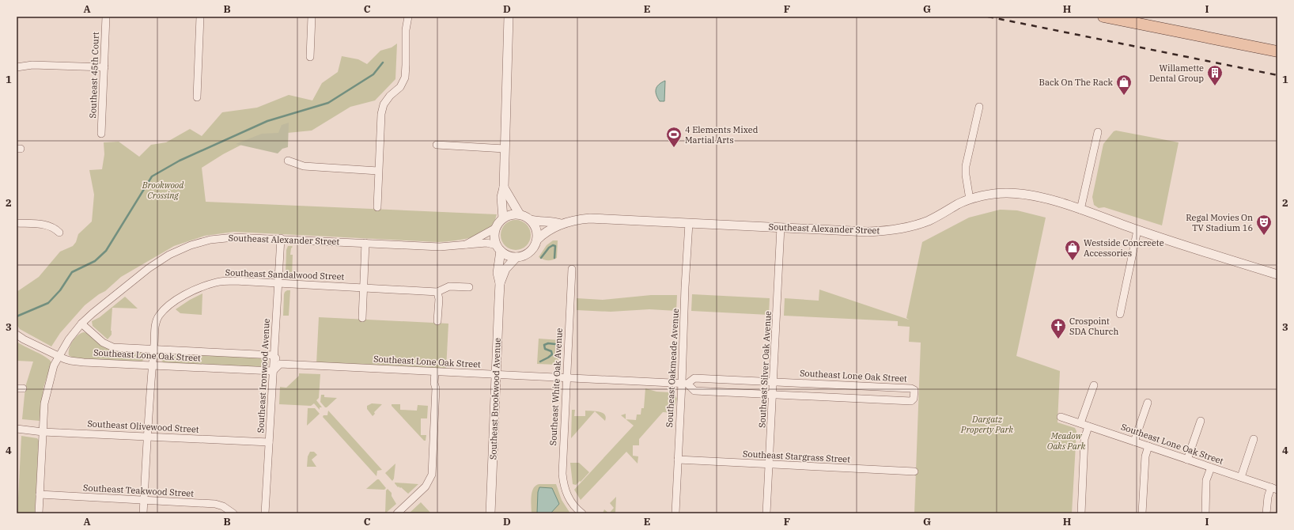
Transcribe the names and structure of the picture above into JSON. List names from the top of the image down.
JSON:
{
  "streets": {
    "street": [
      "Southeast 45th Court",
      "Southeast Alexander Street",
      "Southeast Sandalwood Street",
      "Southeast Lone Oak Street",
      "Southeast Oakmeade Avenue",
      "Southeast Silver Oak Avenue",
      "Southeast Ironwood Avenue",
      "Southeast White Oak Avenue",
      "Southeast Brookwood Avenue",
      "Southeast Olivewood Street",
      "Southeast Stargrass Street",
      "Southeast Teakwood Street"
    ]
  },
  "crossings": [
    ["Southeast Alexander Street", "Southeast Lone Oak Street"],
    ["Southeast Alexander Street", "Southeast Oakmeade Avenue"],
    ["Southeast Alexander Street", "Southeast Silver Oak Avenue"],
    ["Southeast Alexander Street", "Southeast Ironwood Avenue"],
    ["Southeast Alexander Street", "Southeast Brookwood Avenue"],
    ["Southeast Alexander Street", "Southeast Olivewood Street"],
    ["Southeast Alexander Street", "Southeast Teakwood Street"],
    ["Southeast Sandalwood Street", "Southeast Lone Oak Street"],
    ["Southeast Sandalwood Street", "Southeast Ironwood Avenue"],
    ["Southeast Sandalwood Street", "Southeast Olivewood Street"],
    ["Southeast Sandalwood Street", "Southeast Teakwood Street"],
    ["Southeast Lone Oak Street", "Southeast Oakmeade Avenue"],
    ["Southeast Lone Oak Street", "Southeast Silver Oak Avenue"],
    ["Southeast Lone Oak Street", "Southeast Ironwood Avenue"],
    ["Southeast Lone Oak Street", "Southeast White Oak Avenue"],
    ["Southeast Lone Oak Street", "Southeast Brookwood Avenue"],
    ["Southeast Oakmeade Avenue", "Southeast Stargrass Street"],
    ["Southeast Silver Oak Avenue", "Southeast Stargrass Street"],
    ["Southeast Ironwood Avenue", "Southeast Olivewood Street"]
  ],
  "parks": ["Brookwood Crossing", "Dargatz Property Park", "Meadow Oaks Park"],
  "places": {
    "building": ["Willamette Dental Group"],
    "shop": ["Back On The Rack", "Westside Concreete Accessories"],
    "sports": ["4 Elements Mixed Martial Arts"],
    "theatre": ["Regal Movies On TV Stadium 16"],
    "church": ["Crospoint SDA Church"]
  },
  "grid": {
    "columns": [
      "A",
      "B",
      "C",
      "D",
      "E",
      "F",
      "G",
      "H",
      "I"
    ],
    "rows": [
      "1",
      "2",
      "3",
      "4"
    ]
  }
}
